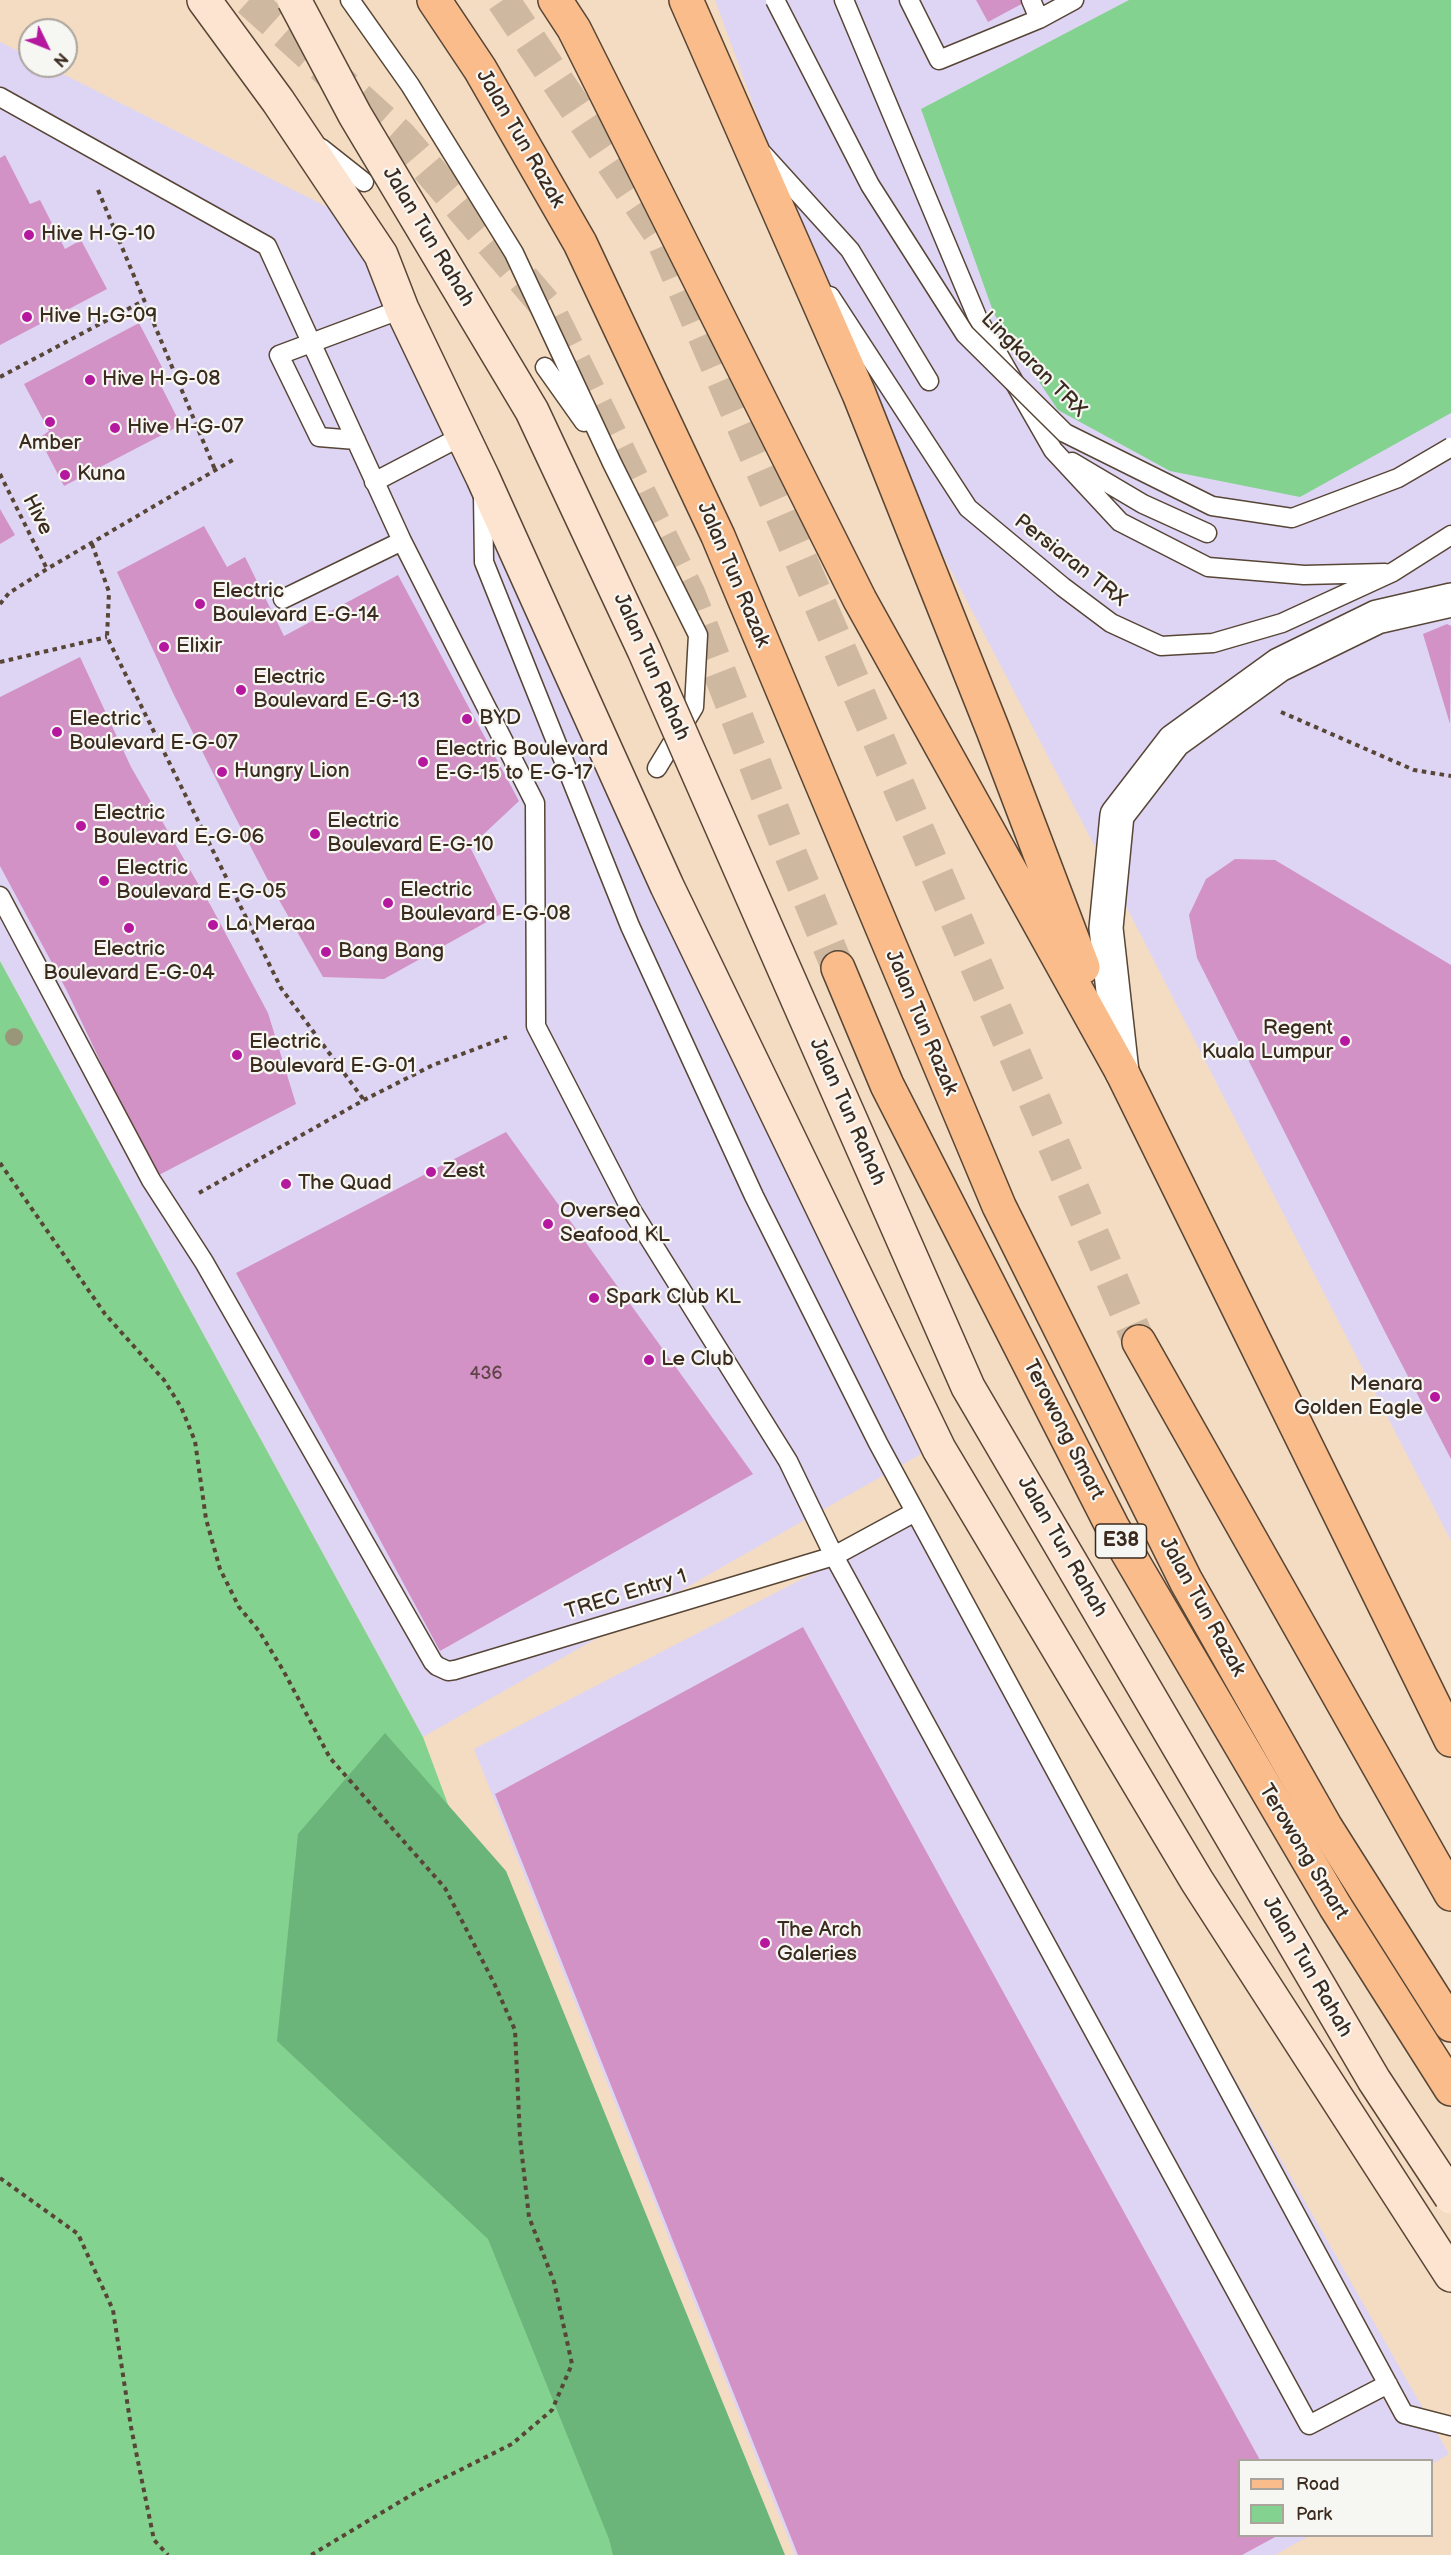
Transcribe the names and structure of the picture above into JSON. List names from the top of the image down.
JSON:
{
  "streets": {
    "main road": [
      "Jalan Tun Razak",
      "Jalan Tun Rahah",
      "Terowong Smart",
      "E38"
    ],
    "lane": ["Lingkaran TRX", "Persiaran TRX", "TREC Entry 1"],
    "path": ["Hive"]
  },
  "places": [
    "Hive H-G-10",
    "Hive H-G-09",
    "Hive H-G-08",
    "Amber",
    "Hive H-G-07",
    "Kuna",
    "Electric Boulevard E-G-14",
    "Elixir",
    "Electric Boulevard E-G-13",
    "BYD",
    "Electric Boulevard E-G-07",
    "Electric Boulevard E-G-15 to E-G-17",
    "Hungry Lion",
    "Electric Boulevard E-G-06",
    "Electric Boulevard E-G-10",
    "Electric Boulevard E-G-05",
    "Electric Boulevard E-G-08",
    "La Meraa",
    "Electric Boulevard E-G-04",
    "Bang Bang",
    "Regent Kuala Lumpur",
    "Electric Boulevard E-G-01",
    "Zest",
    "The Quad",
    "Oversea Seafood KL",
    "Spark Club KL",
    "Le Club",
    "Menara Golden Eagle",
    "The Arch Galeries"
  ],
  "house_numbers": ["436"],
  "legend": ["Road", "Park"],
  "north": "bottom right"
}
